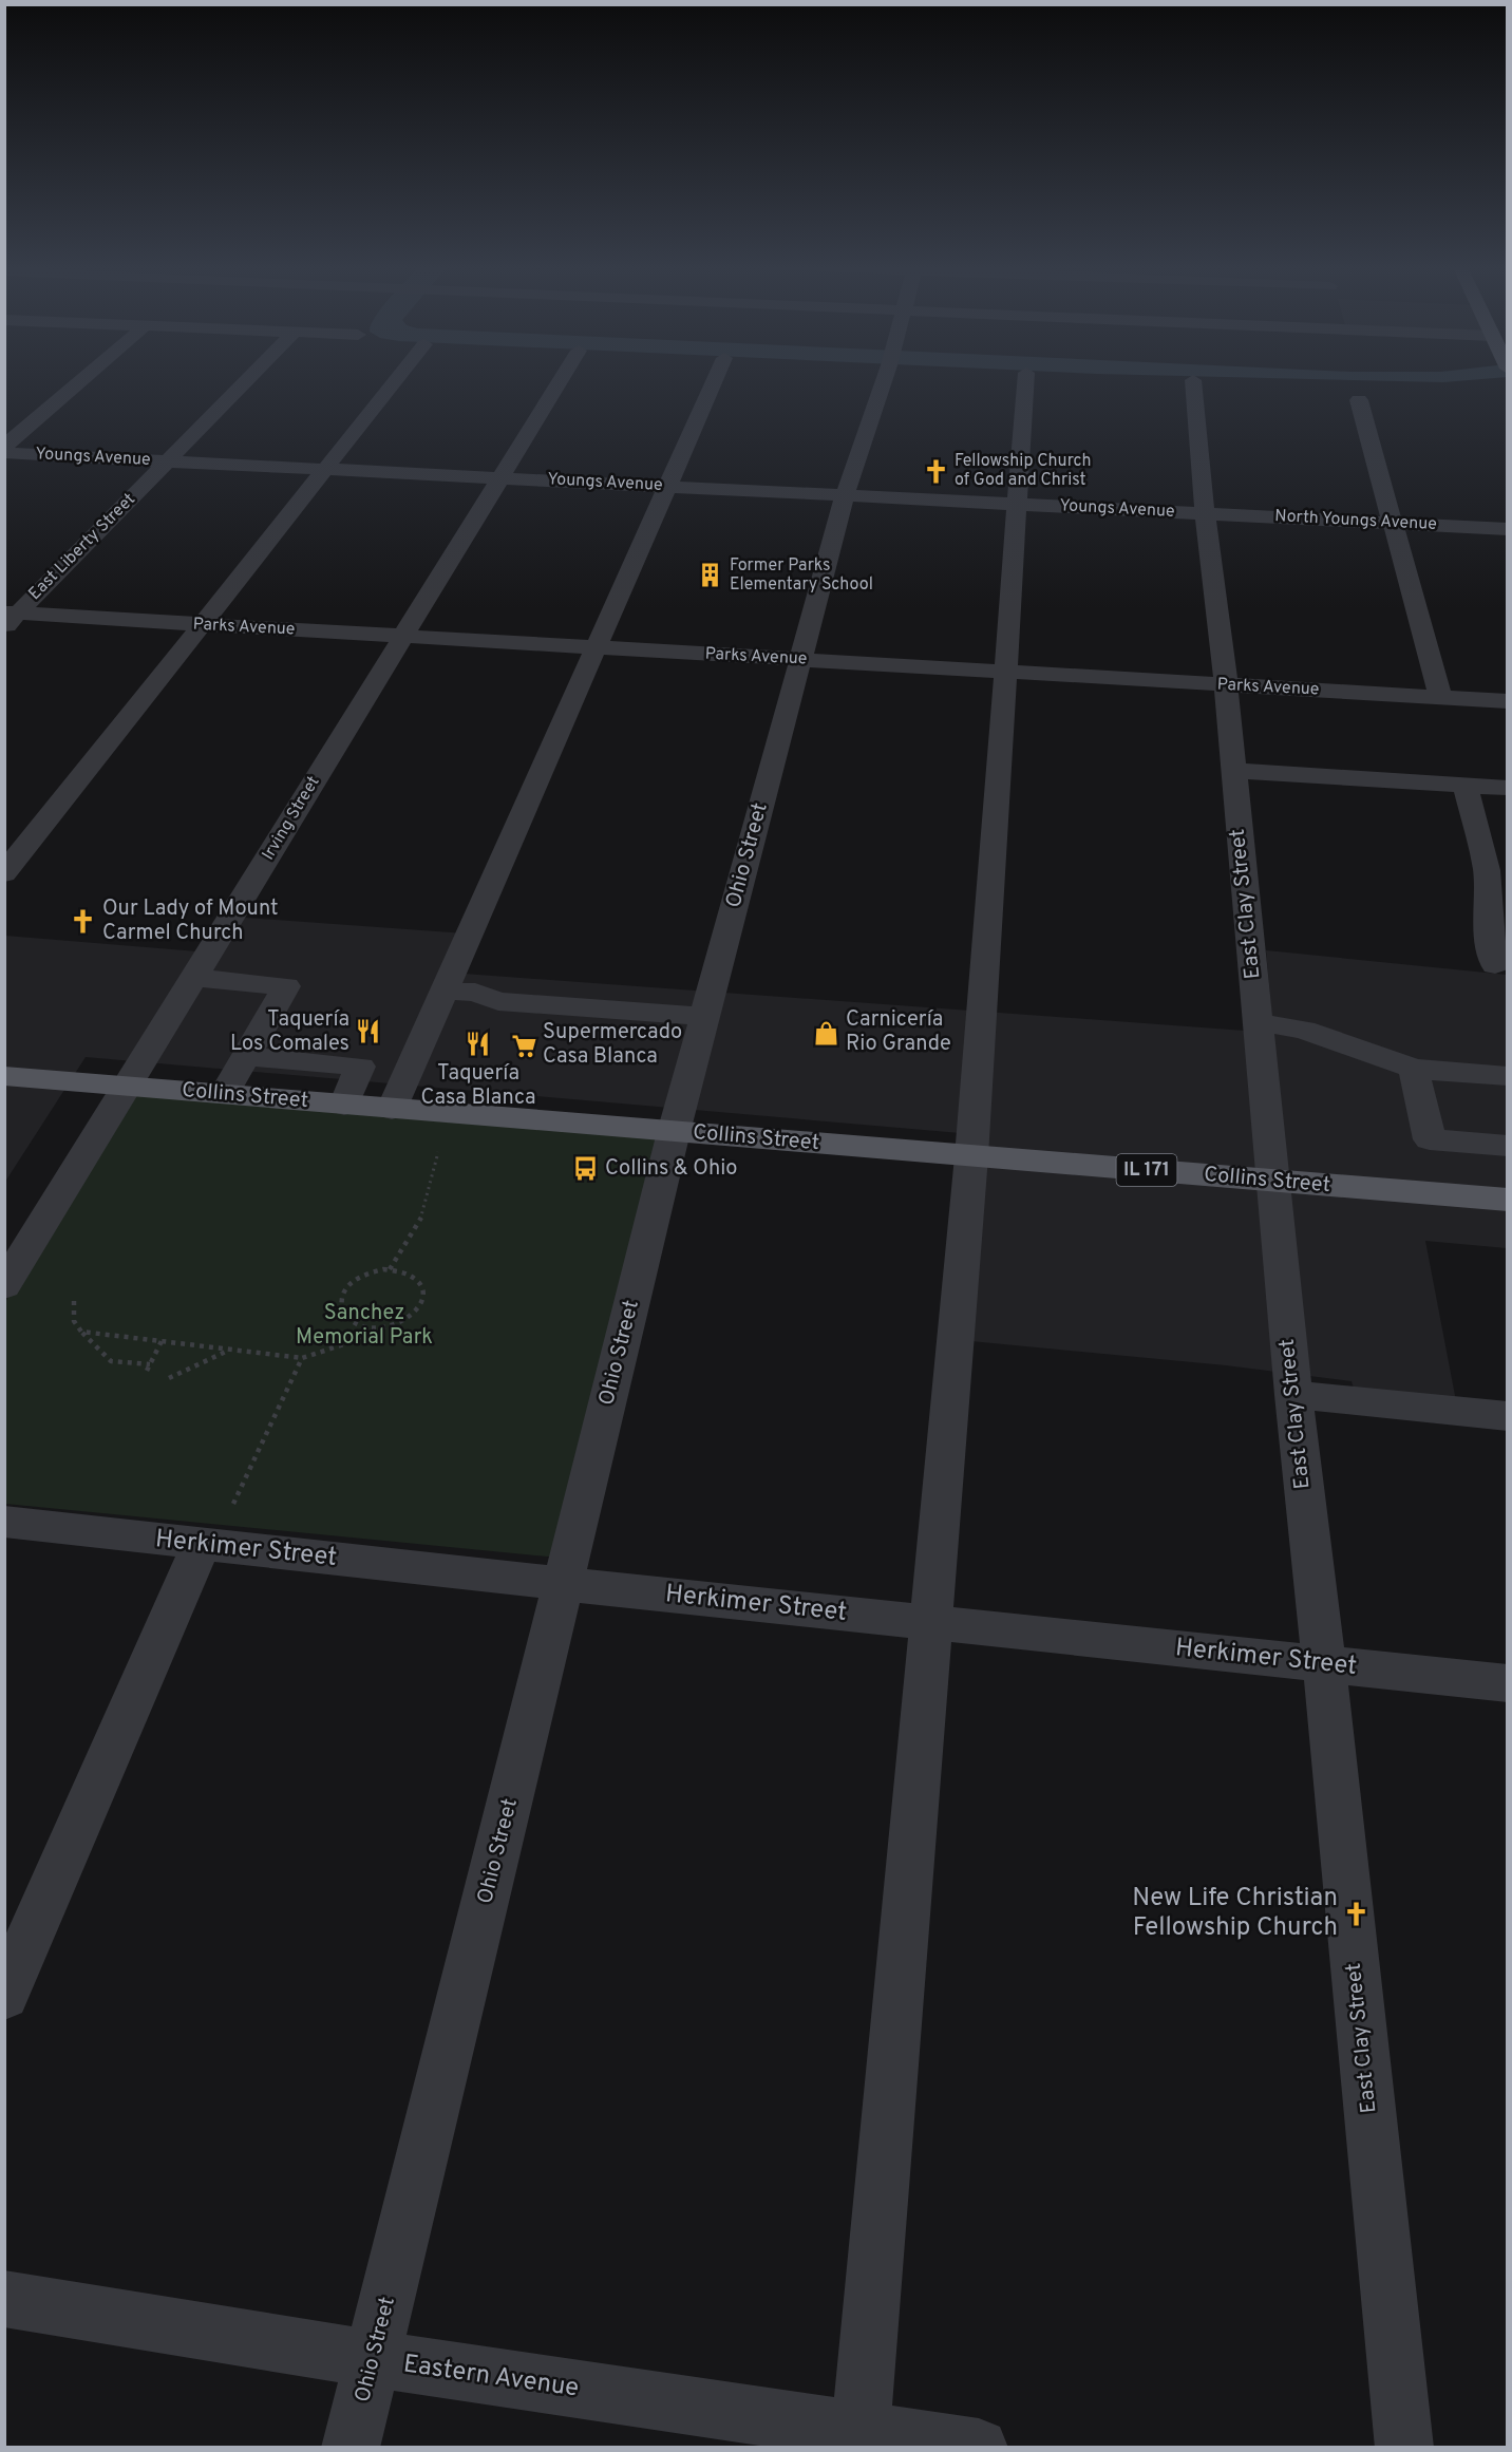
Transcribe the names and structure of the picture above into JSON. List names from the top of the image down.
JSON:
{
  "streets": {
    "main road": ["Collins Street", "IL 171"],
    "street": [
      "Youngs Avenue",
      "North Youngs Avenue",
      "East Liberty Street",
      "Parks Avenue",
      "Irving Street",
      "Ohio Street",
      "East Clay Street",
      "Herkimer Street",
      "Eastern Avenue"
    ]
  },
  "crossings": [
    ["Youngs Avenue", "North Youngs Avenue"],
    ["Youngs Avenue", "East Liberty Street"],
    ["Youngs Avenue", "Irving Street"],
    ["Youngs Avenue", "Ohio Street"],
    ["Youngs Avenue", "East Clay Street"],
    ["North Youngs Avenue", "East Clay Street"],
    ["East Liberty Street", "Parks Avenue"],
    ["Parks Avenue", "Irving Street"],
    ["Parks Avenue", "Ohio Street"],
    ["Parks Avenue", "East Clay Street"],
    ["Irving Street", "Collins Street"],
    ["Ohio Street", "Collins Street"],
    ["Ohio Street", "Herkimer Street"],
    ["Ohio Street", "Eastern Avenue"],
    ["East Clay Street", "Collins Street"],
    ["East Clay Street", "Herkimer Street"]
  ],
  "parks": ["Sanchez Memorial Park"],
  "places": {
    "church": ["Fellowship Church of God and Christ", "Our Lady of Mount Carmel Church", "New Life Christian Fellowship Church"],
    "building": ["Former Parks Elementary School"],
    "restaurant": ["Taquería Los Comales", "Taquería Casa Blanca"],
    "shop": ["Carnicería Rio Grande"],
    "supermarket": ["Supermercado Casa Blanca"],
    "bus stop": ["Collins & Ohio"]
  }
}
